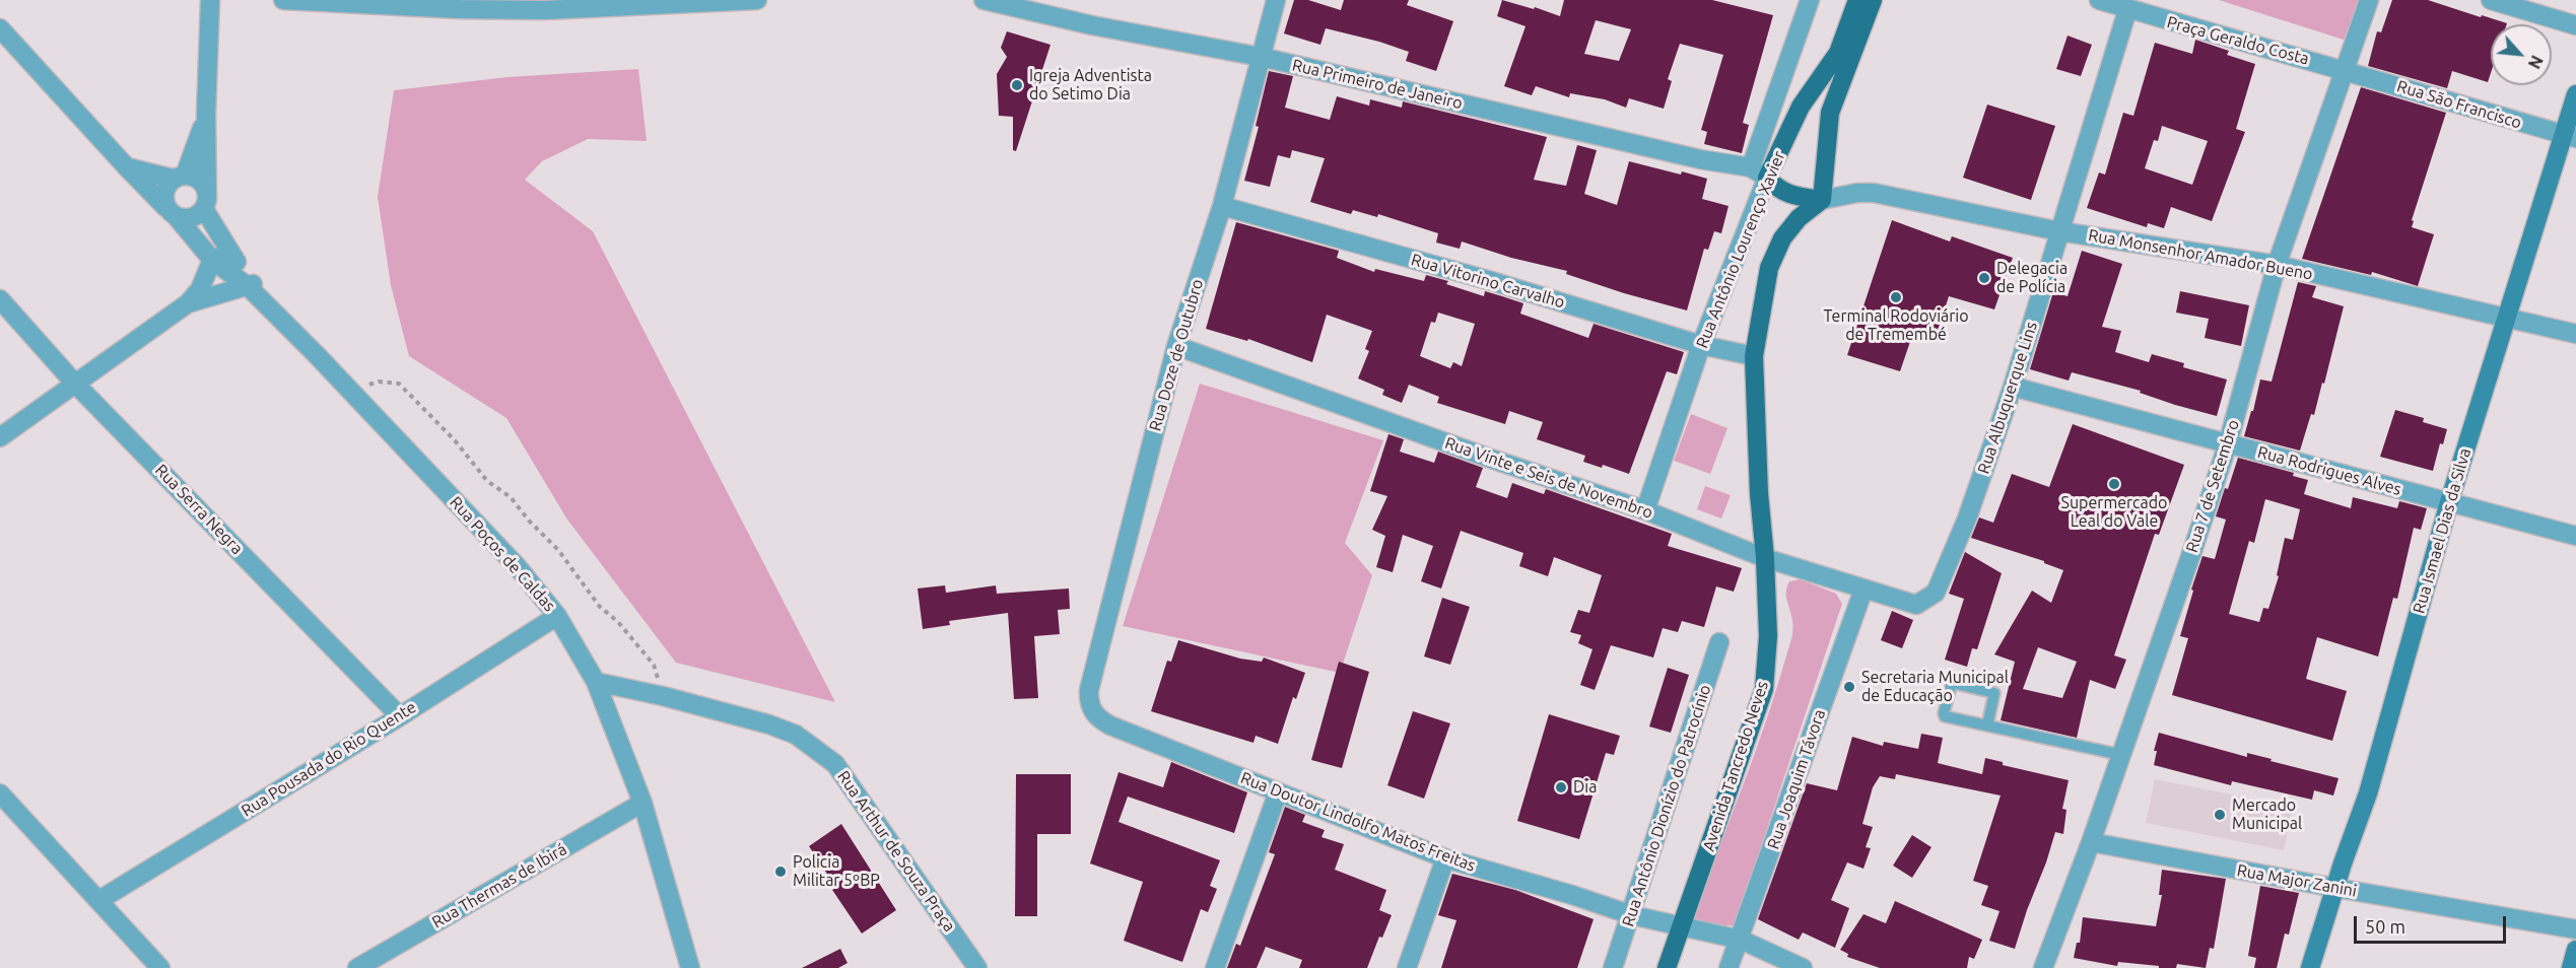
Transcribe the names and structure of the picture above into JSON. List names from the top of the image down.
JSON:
{
  "streets": {
    "main road": ["Rua Antônio Lourenço Xavier", "Avenida Tancredo Neves"],
    "street": [
      "Praça Geraldo Costa",
      "Rua Primeiro de Janeiro",
      "Rua São Francisco",
      "Rua Monsenhor Amador Bueno",
      "Rua Vitorino Carvalho",
      "Rua Doze de Outubro",
      "Rua Albuquerque Lins",
      "Rua Rodrigues Alves",
      "Rua Vinte e Seis de Novembro",
      "Rua 7 de Setembro",
      "Rua Serra Negra",
      "Rua Ismael Dias da Silva",
      "Rua Poços de Caldas",
      "Rua Pousada do Rio Quente",
      "Rua Joaquim Távora",
      "Rua Antônio Dionízio do Patrocínio",
      "Rua Doutor Lindolfo Matos Freitas",
      "Rua Arthur de Souza Praça",
      "Rua Major Zanini",
      "Rua Thermas de Ibirá"
    ]
  },
  "crossings": [
    ["Praça Geraldo Costa", "Rua São Francisco"],
    ["Praça Geraldo Costa", "Rua Albuquerque Lins"],
    ["Praça Geraldo Costa", "Rua 7 de Setembro"],
    ["Rua Primeiro de Janeiro", "Rua Antônio Lourenço Xavier"],
    ["Rua Primeiro de Janeiro", "Rua Doze de Outubro"],
    ["Rua São Francisco", "Rua 7 de Setembro"],
    ["Rua São Francisco", "Rua Ismael Dias da Silva"],
    ["Rua Antônio Lourenço Xavier", "Rua Monsenhor Amador Bueno"],
    ["Rua Antônio Lourenço Xavier", "Rua Vitorino Carvalho"],
    ["Rua Antônio Lourenço Xavier", "Rua Vinte e Seis de Novembro"],
    ["Rua Antônio Lourenço Xavier", "Avenida Tancredo Neves"],
    ["Rua Monsenhor Amador Bueno", "Rua Albuquerque Lins"],
    ["Rua Monsenhor Amador Bueno", "Rua 7 de Setembro"],
    ["Rua Monsenhor Amador Bueno", "Rua Ismael Dias da Silva"],
    ["Rua Vitorino Carvalho", "Rua Doze de Outubro"],
    ["Rua Doze de Outubro", "Rua Vinte e Seis de Novembro"],
    ["Rua Doze de Outubro", "Rua Doutor Lindolfo Matos Freitas"],
    ["Rua Albuquerque Lins", "Rua Rodrigues Alves"],
    ["Rua Albuquerque Lins", "Rua Vinte e Seis de Novembro"],
    ["Rua Rodrigues Alves", "Rua 7 de Setembro"],
    ["Rua Rodrigues Alves", "Rua Ismael Dias da Silva"],
    ["Rua Vinte e Seis de Novembro", "Avenida Tancredo Neves"],
    ["Rua Vinte e Seis de Novembro", "Rua Joaquim Távora"],
    ["Rua 7 de Setembro", "Rua Major Zanini"],
    ["Rua Serra Negra", "Rua Pousada do Rio Quente"],
    ["Rua Ismael Dias da Silva", "Rua Major Zanini"],
    ["Rua Poços de Caldas", "Rua Pousada do Rio Quente"],
    ["Rua Poços de Caldas", "Rua Arthur de Souza Praça"],
    ["Rua Poços de Caldas", "Rua Thermas de Ibirá"],
    ["Avenida Tancredo Neves", "Rua Doutor Lindolfo Matos Freitas"],
    ["Rua Joaquim Távora", "Rua Doutor Lindolfo Matos Freitas"],
    ["Rua Antônio Dionízio do Patrocínio", "Rua Doutor Lindolfo Matos Freitas"]
  ],
  "places": [
    "Igreja Adventista do Setimo Dia",
    "Delegacia de Polícia",
    "Terminal Rodoviário de Tremembé",
    "Supermercado Leal do Vale",
    "Secretaria Municipal de Educação",
    "Dia",
    "Mercado Municipal",
    "Policia Militar 5ºBP"
  ],
  "scale_bar": "50 m",
  "north": "bottom right"
}
